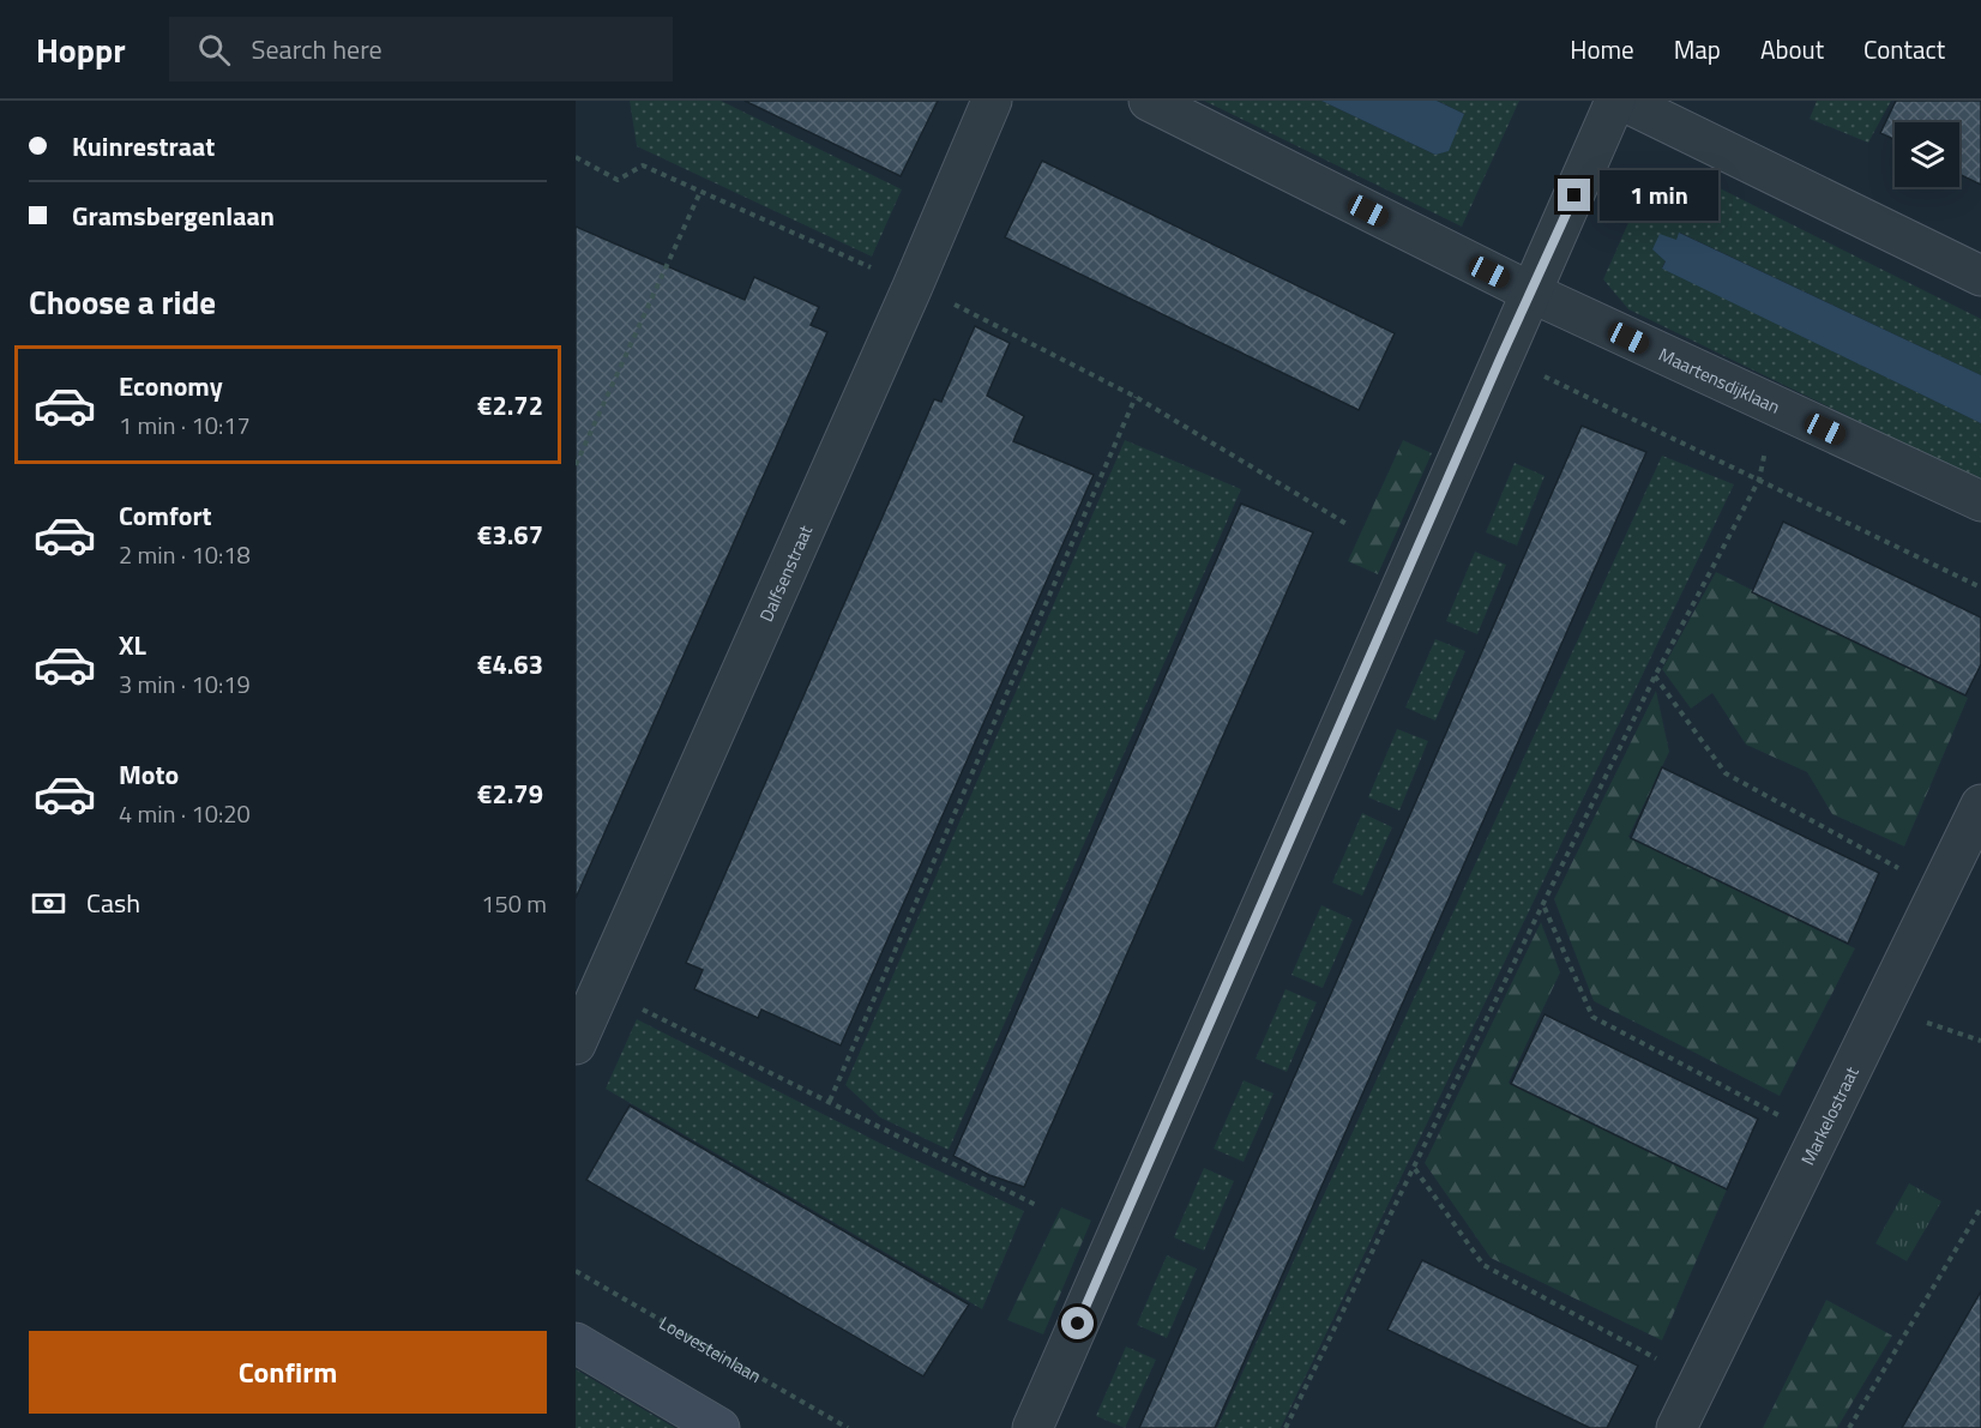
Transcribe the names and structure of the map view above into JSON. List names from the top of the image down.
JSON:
{
  "streets": {
    "street": ["Maartensdijklaan", "Dalfsenstraat", "Markelostraat"],
    "path": ["Loevesteinlaan"]
  },
  "page": {
    "header": "Hoppr",
    "search": "Search here",
    "nav": [
      "Home",
      "Map",
      "About",
      "Contact"
    ],
    "banner": ["Kuinrestraat", "Gramsbergenlaan"],
    "bubble": "1 min",
    "heading": "Choose a ride",
    "list": [
      {
        "name": "Economy",
        "note": "1 min · 10:17",
        "value": "€2.72"
      },
      {
        "name": "Comfort",
        "note": "2 min · 10:18",
        "value": "€3.67"
      },
      {
        "name": "XL",
        "note": "3 min · 10:19",
        "value": "€4.63"
      },
      {
        "name": "Moto",
        "note": "4 min · 10:20",
        "value": "€2.79"
      }
    ],
    "pay": ["Cash", "150 m"],
    "buttons": "Confirm"
  }
}
